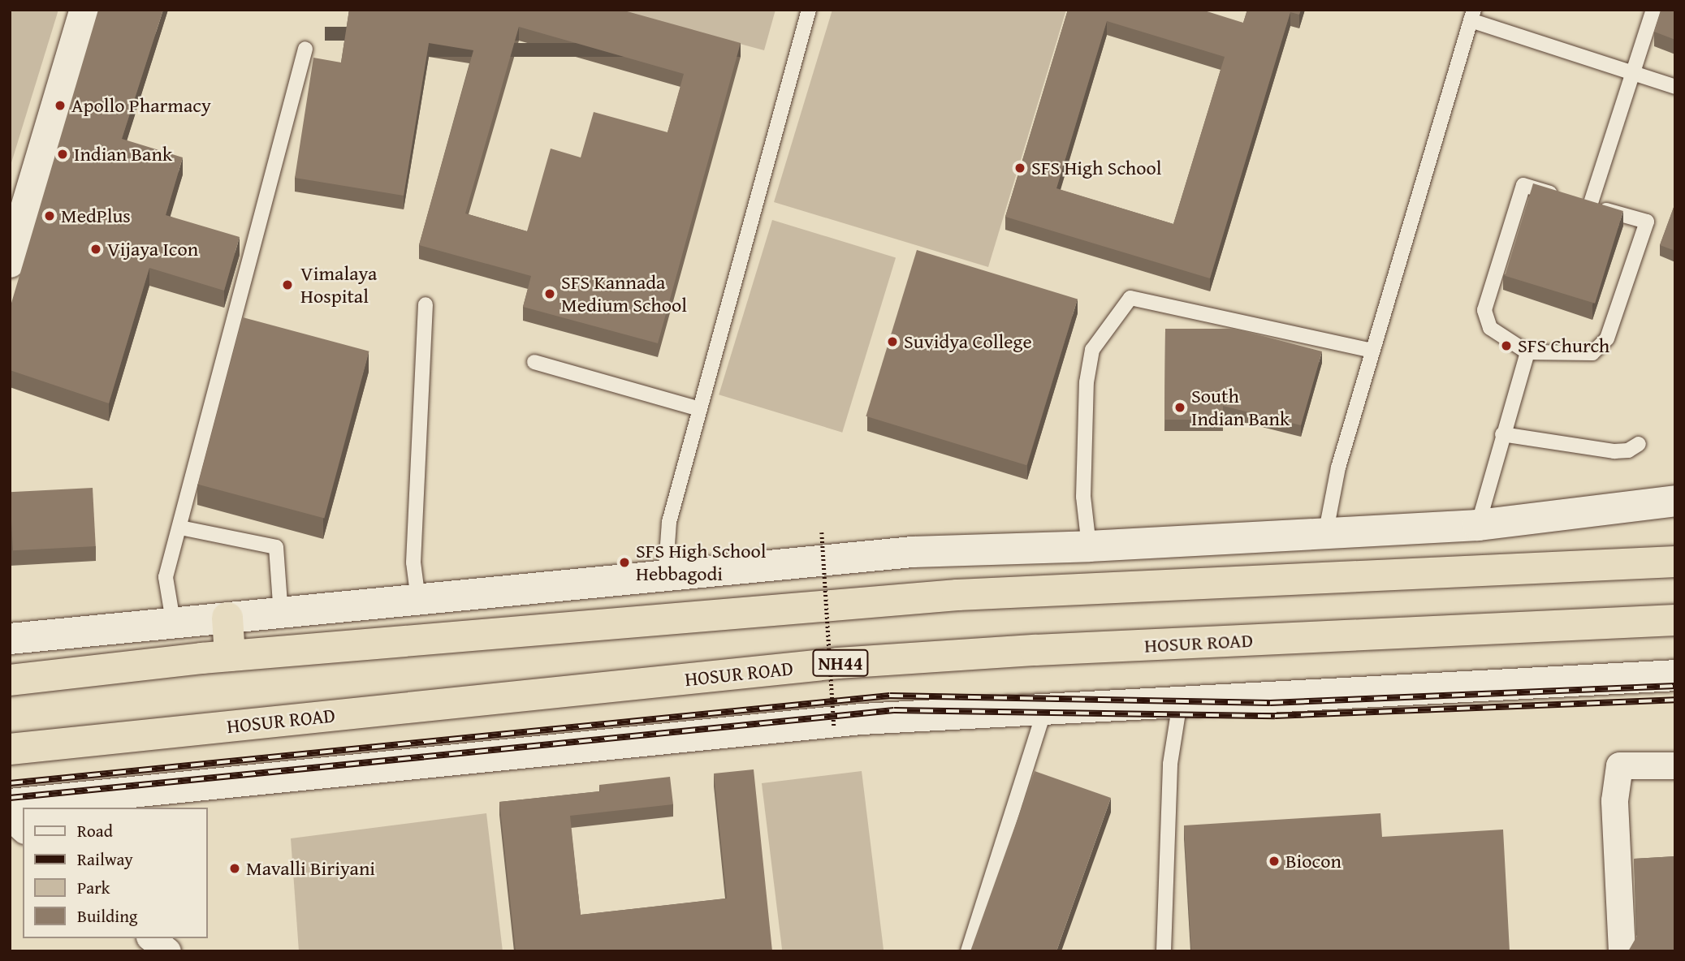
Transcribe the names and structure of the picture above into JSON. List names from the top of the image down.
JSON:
{
  "streets": {
    "highway": ["HOSUR ROAD", "NH44"]
  },
  "places": [
    "Apollo Pharmacy",
    "Indian Bank",
    "SFS High School",
    "MedPlus",
    "Vijaya Icon",
    "Vimalaya Hospital",
    "SFS Kannada Medium School",
    "Suvidya College",
    "SFS Church",
    "South Indian Bank",
    "SFS High School Hebbagodi",
    "Biocon",
    "Mavalli Biriyani"
  ],
  "legend": [
    "Road",
    "Railway",
    "Park",
    "Building"
  ]
}
